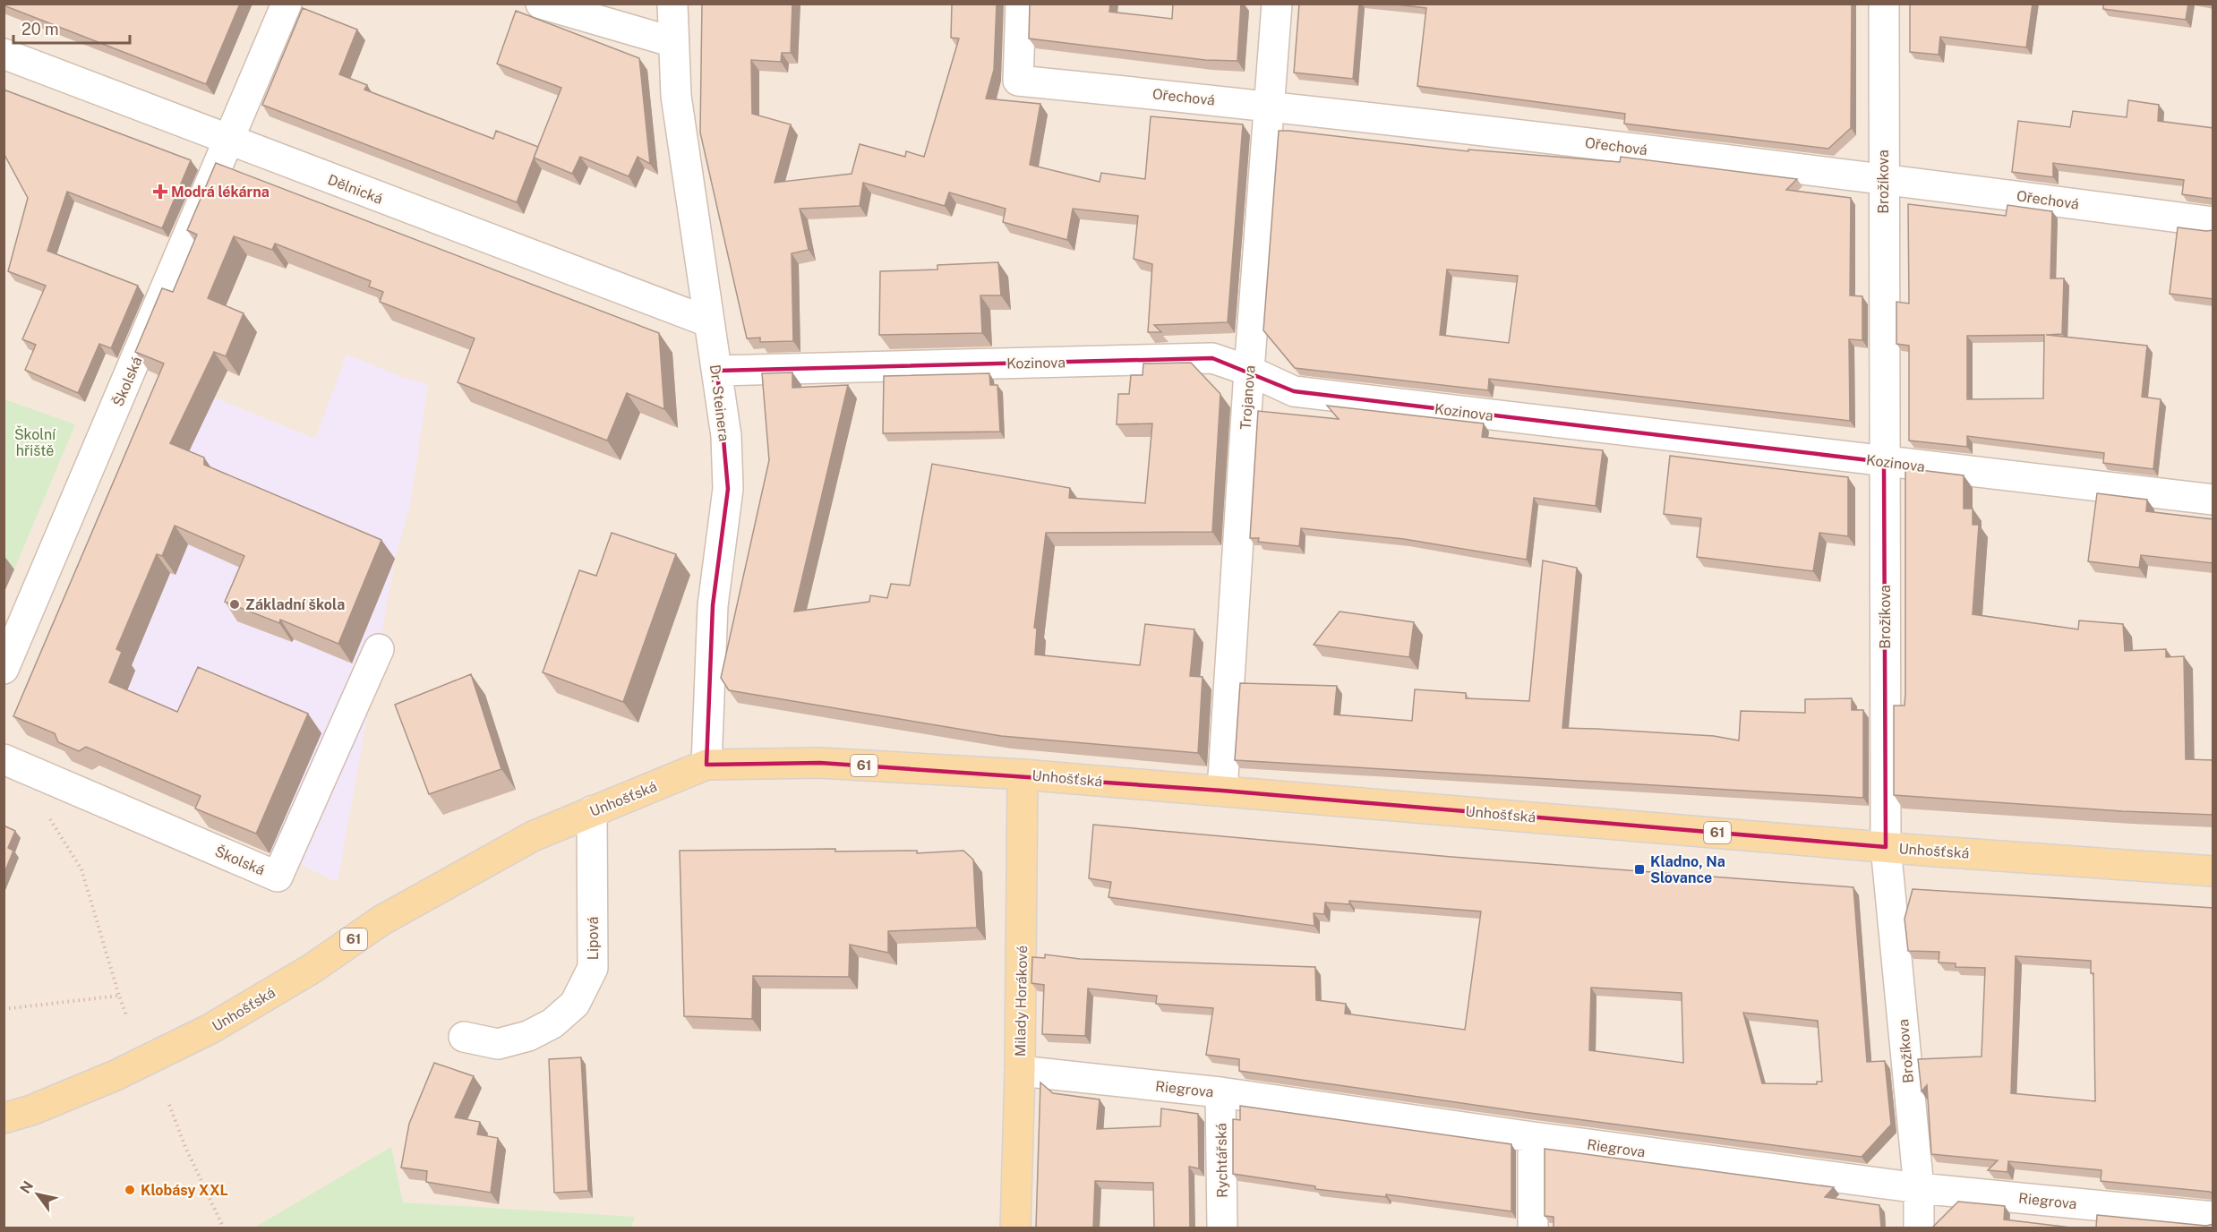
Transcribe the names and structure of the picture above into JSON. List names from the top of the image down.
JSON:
{
  "streets": {
    "main road": ["61", "Unhošťská", "Milady Horákové"],
    "street": [
      "Ořechová",
      "Brožíkova",
      "Dělnická",
      "Kozinova",
      "Školská",
      "Trojanova",
      "Dr. Steinera",
      "Lipová",
      "Riegrova",
      "Rychtářská"
    ]
  },
  "crossings": [
    ["Ořechová", "Brožíkova"],
    ["Ořechová", "Trojanova"],
    ["Brožíkova", "Kozinova"],
    ["Brožíkova", "Unhošťská"],
    ["Brožíkova", "Riegrova"],
    ["Dělnická", "Školská"],
    ["Dělnická", "Dr. Steinera"],
    ["Kozinova", "Trojanova"],
    ["Kozinova", "Dr. Steinera"],
    ["Trojanova", "Unhošťská"],
    ["Dr. Steinera", "Unhošťská"],
    ["Unhošťská", "Lipová"],
    ["Unhošťská", "Milady Horákové"],
    ["Milady Horákové", "Riegrova"],
    ["Riegrova", "Rychtářská"]
  ],
  "parks": ["Školní hřiště"],
  "places": {
    "health": ["Modrá lékárna"],
    "other": ["Základní škola", "Klobásy XXL"],
    "transit": ["Kladno, Na Slovance"]
  },
  "scale_bar": "20 m",
  "north": "top left"
}
